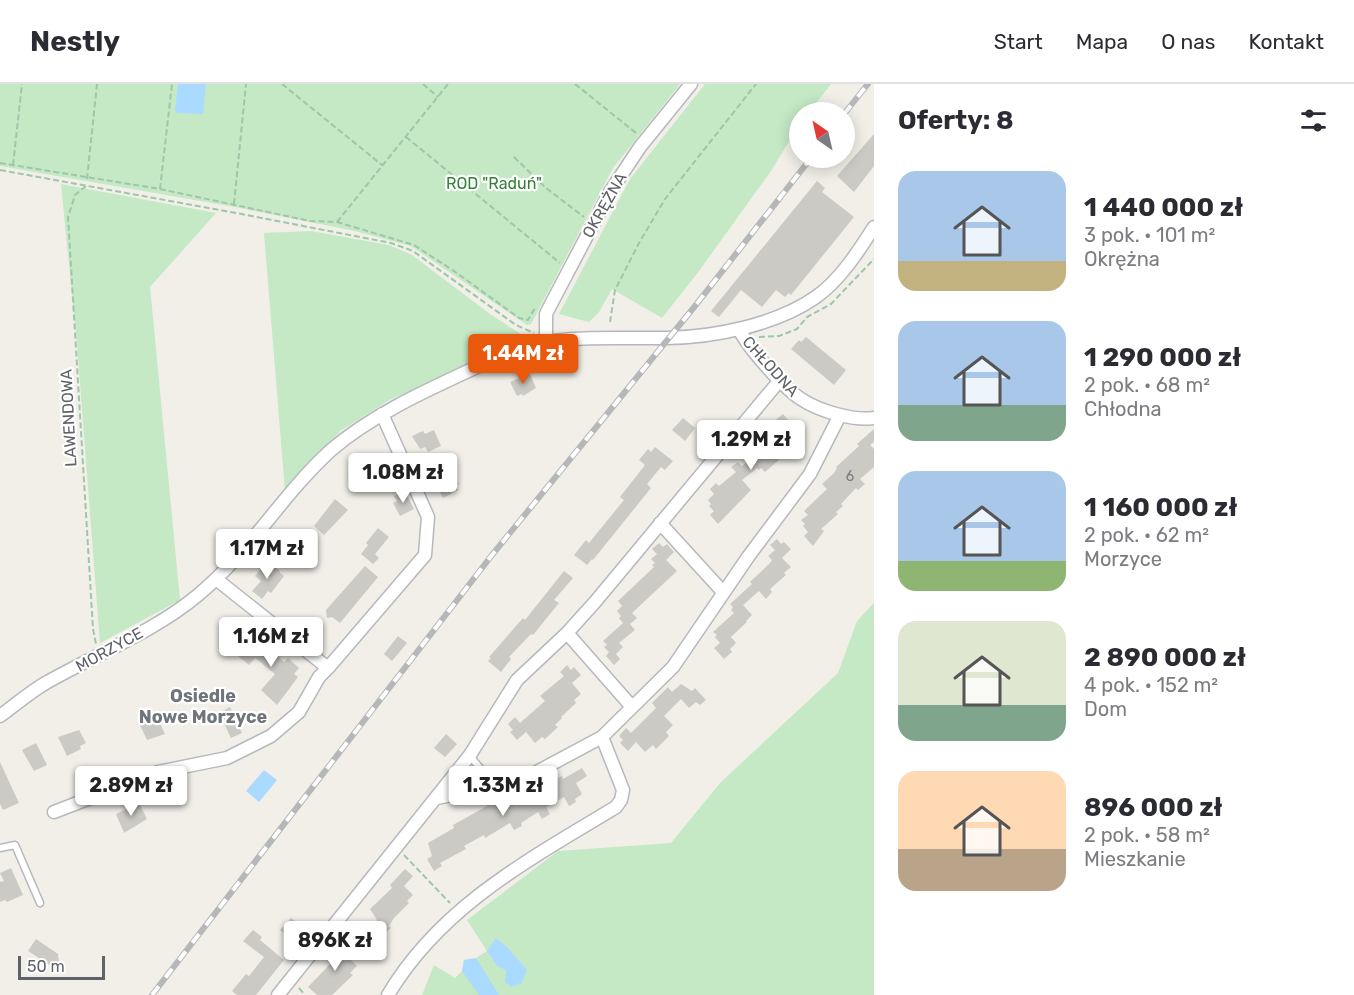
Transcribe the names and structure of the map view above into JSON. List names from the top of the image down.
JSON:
{
  "streets": {
    "street": ["OKRĘŻNA", "CHŁODNA", "MORZYCE"],
    "path": ["LAWENDOWA"]
  },
  "crossings": [
    ["OKRĘŻNA", "MORZYCE"],
    ["CHŁODNA", "MORZYCE"],
    ["LAWENDOWA", "MORZYCE"]
  ],
  "districts": ["Osiedle Nowe Morzyce"],
  "parks": ["ROD \"Raduń\""],
  "house_numbers": ["6"],
  "scale_bar": "50 m",
  "north": "top left",
  "page": {
    "header": "Nestly",
    "nav": [
      "Start",
      "Mapa",
      "O nas",
      "Kontakt"
    ],
    "heading": "Oferty: 8",
    "list": [
      {
        "name": "1 440 000 zł",
        "note": "3 pok. · 101 m² · Okrężna"
      },
      {
        "name": "1 290 000 zł",
        "note": "2 pok. · 68 m² · Chłodna"
      },
      {
        "name": "1 160 000 zł",
        "note": "2 pok. · 62 m² · Morzyce"
      },
      {
        "name": "2 890 000 zł",
        "note": "4 pok. · 152 m² · Dom"
      },
      {
        "name": "896 000 zł",
        "note": "2 pok. · 58 m² · Mieszkanie"
      }
    ],
    "price": [
      "1.44M zł",
      "1.29M zł",
      "1.08M zł",
      "1.17M zł",
      "1.16M zł",
      "2.89M zł",
      "1.33M zł",
      "896K zł"
    ],
    "scale": "50 m"
  }
}
